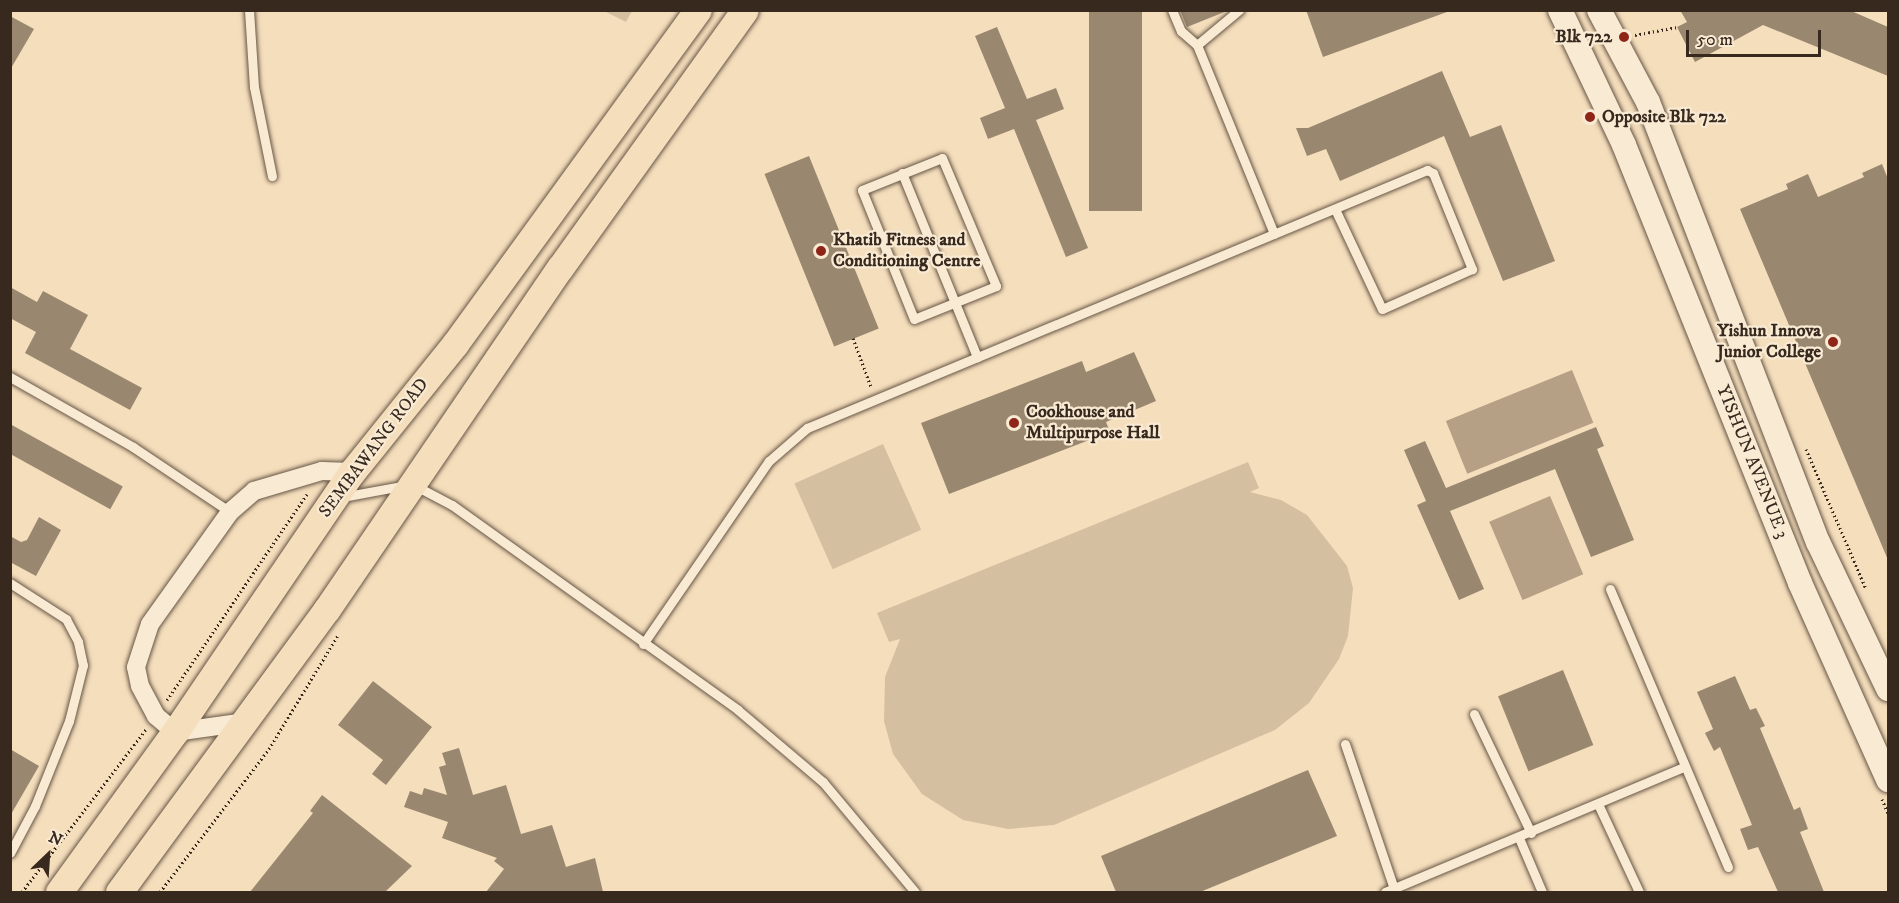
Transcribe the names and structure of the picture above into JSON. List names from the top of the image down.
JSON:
{
  "streets": {
    "main road": ["SEMBAWANG ROAD", "YISHUN AVENUE 3"]
  },
  "places": [
    "Blk 722",
    "Opposite Blk 722",
    "Khatib Fitness and Conditioning Centre",
    "Yishun Innova Junior College",
    "Cookhouse and Multipurpose Hall"
  ],
  "scale_bar": "50 m",
  "north": "top right"
}
